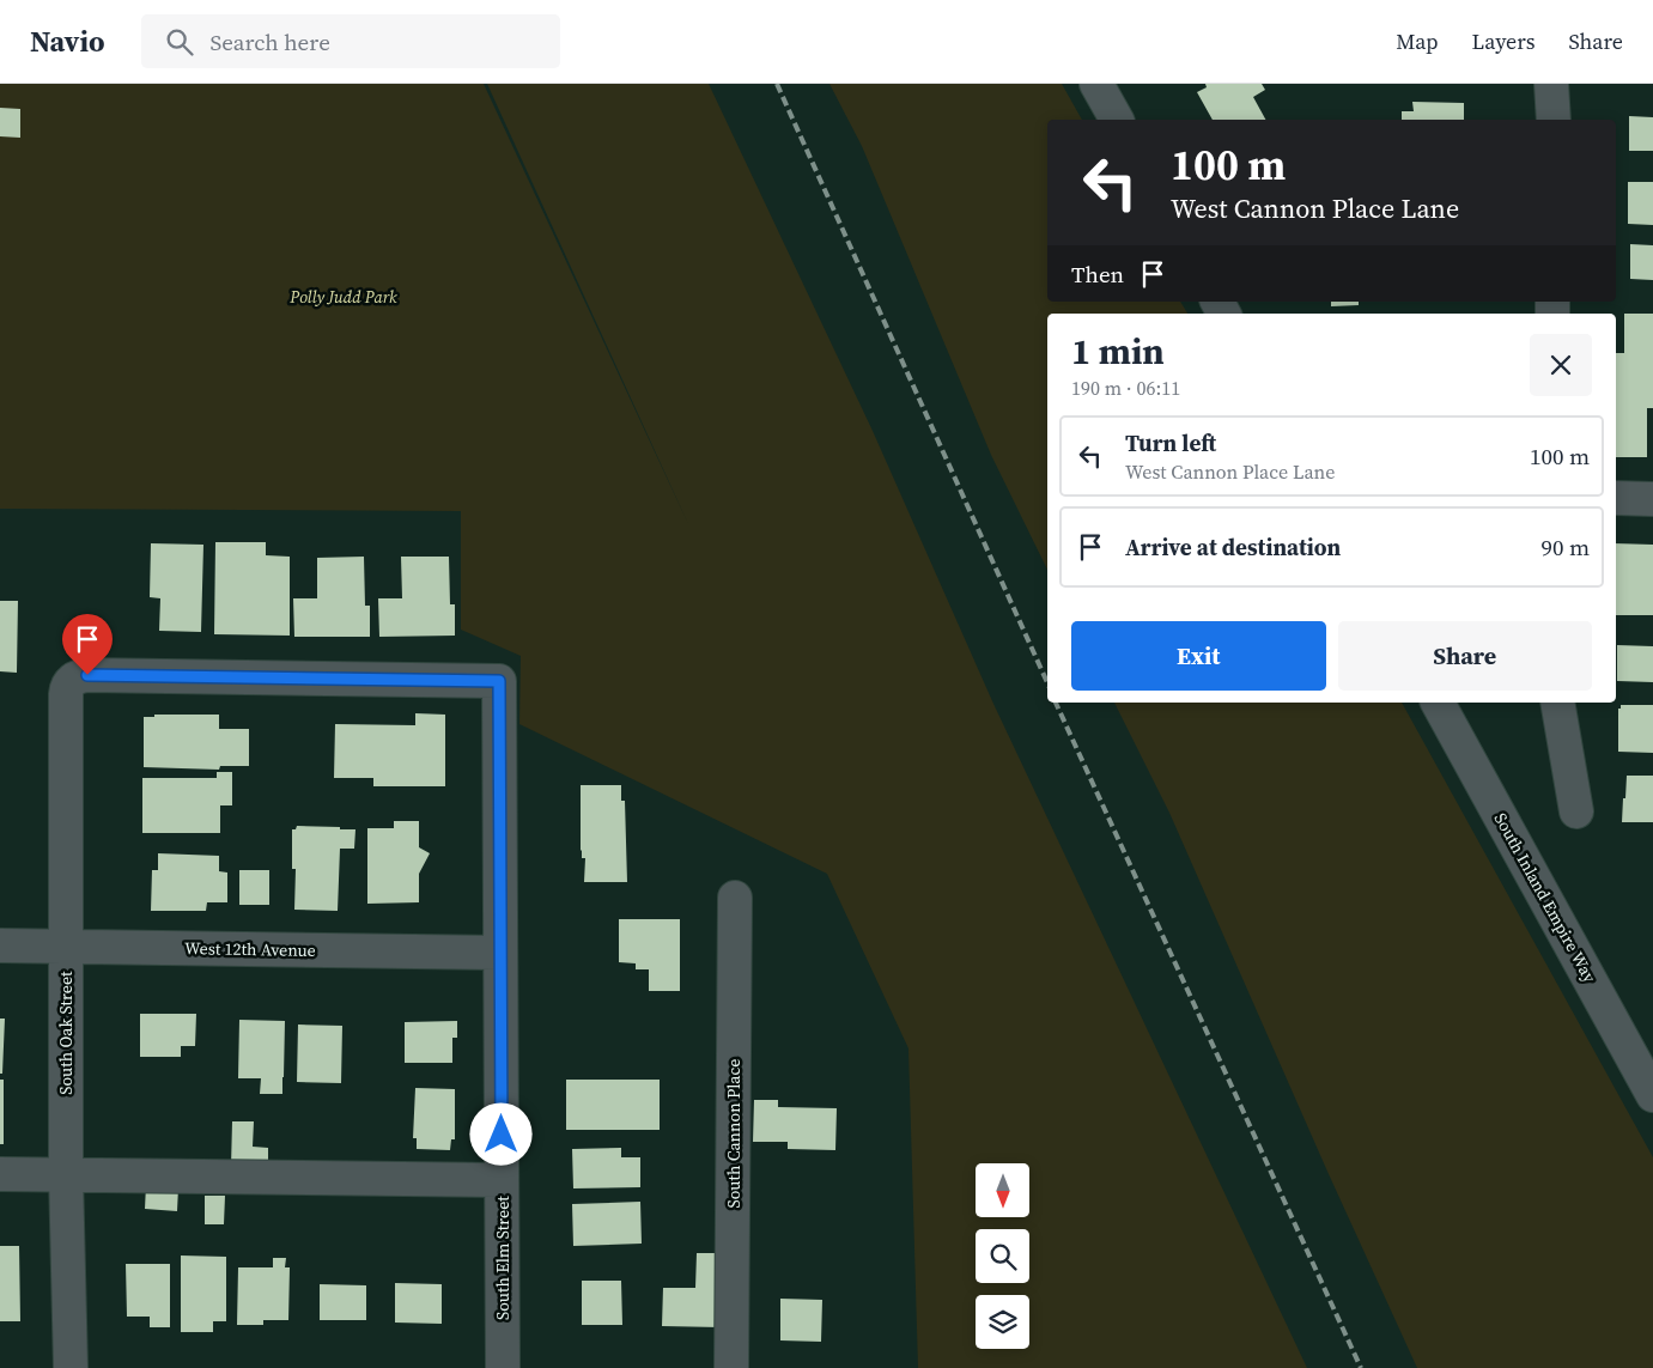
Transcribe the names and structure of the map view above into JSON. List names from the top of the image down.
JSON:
{
  "streets": {
    "street": [
      "South Inland Empire Way",
      "West 12th Avenue",
      "South Oak Street",
      "South Cannon Place",
      "South Elm Street"
    ]
  },
  "crossings": [
    ["West 12th Avenue", "South Oak Street"],
    ["West 12th Avenue", "South Elm Street"],
    ["South Oak Street", "South Elm Street"]
  ],
  "parks": ["Polly Judd Park"],
  "north": "bottom",
  "page": {
    "header": "Navio",
    "search": "Search here",
    "nav": ["Map", "Layers", "Share"],
    "turn": ["100 m", "West Cannon Place Lane"],
    "then": "Then",
    "heading": ["1 min", "190 m · 06:11"],
    "list": [
      {
        "name": "Turn left",
        "note": "West Cannon Place Lane",
        "value": "100 m"
      },
      {
        "name": "Arrive at destination",
        "value": "90 m"
      }
    ],
    "buttons": ["Exit", "Share"]
  }
}
